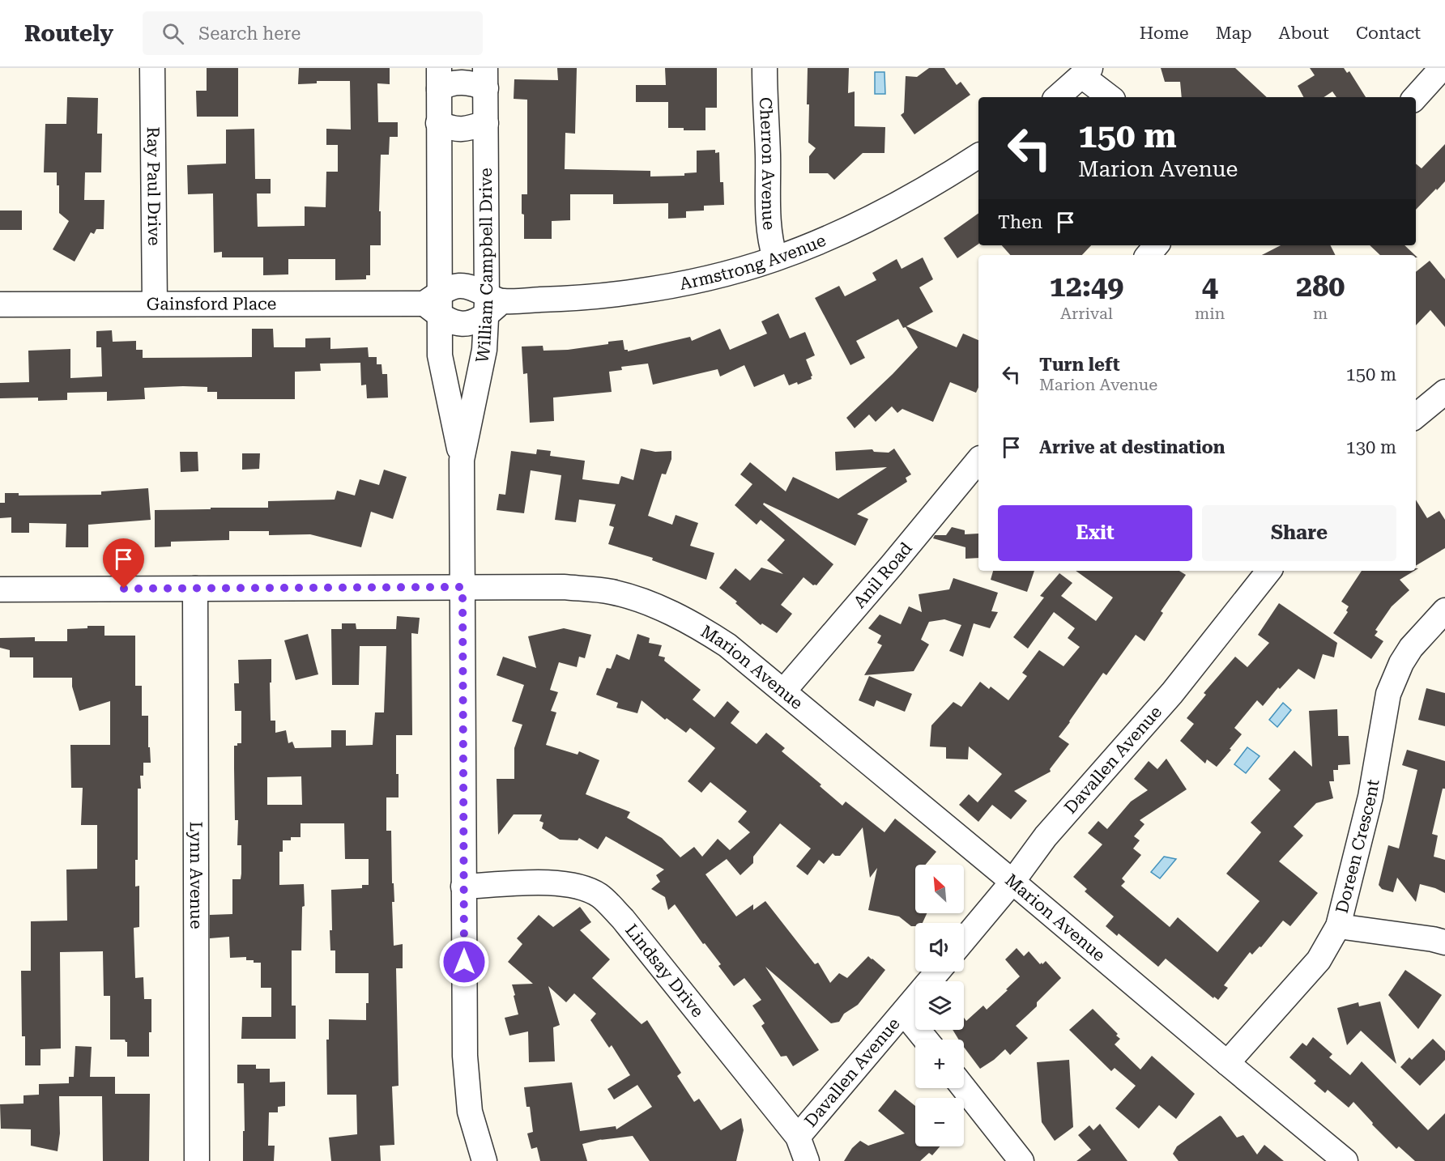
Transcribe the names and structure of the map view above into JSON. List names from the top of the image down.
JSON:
{
  "streets": {
    "street": [
      "Cherron Avenue",
      "Ray Paul Drive",
      "Armstrong Avenue",
      "William Campbell Drive",
      "Gainsford Place",
      "Anil Road",
      "Marion Avenue",
      "Davallen Avenue",
      "Doreen Crescent",
      "Lynn Avenue",
      "Lindsay Drive"
    ]
  },
  "crossings": [
    ["Cherron Avenue", "Armstrong Avenue"],
    ["Ray Paul Drive", "Gainsford Place"],
    ["Armstrong Avenue", "William Campbell Drive"],
    ["William Campbell Drive", "Gainsford Place"],
    ["William Campbell Drive", "Marion Avenue"],
    ["William Campbell Drive", "Lindsay Drive"],
    ["Anil Road", "Marion Avenue"],
    ["Marion Avenue", "Davallen Avenue"],
    ["Marion Avenue", "Doreen Crescent"],
    ["Marion Avenue", "Lynn Avenue"],
    ["Davallen Avenue", "Lindsay Drive"]
  ],
  "north": "top left",
  "page": {
    "header": "Routely",
    "search": "Search here",
    "nav": [
      "Home",
      "Map",
      "About",
      "Contact"
    ],
    "turn": ["150 m", "Marion Avenue"],
    "then": "Then",
    "eta": [
      "12:49",
      "Arrival",
      "4",
      "min",
      "280",
      "m"
    ],
    "list": [
      {
        "name": "Turn left",
        "note": "Marion Avenue",
        "value": "150 m"
      },
      {
        "name": "Arrive at destination",
        "value": "130 m"
      }
    ],
    "buttons": ["Exit", "Share"],
    "map_buttons": ["+", "−"]
  }
}
